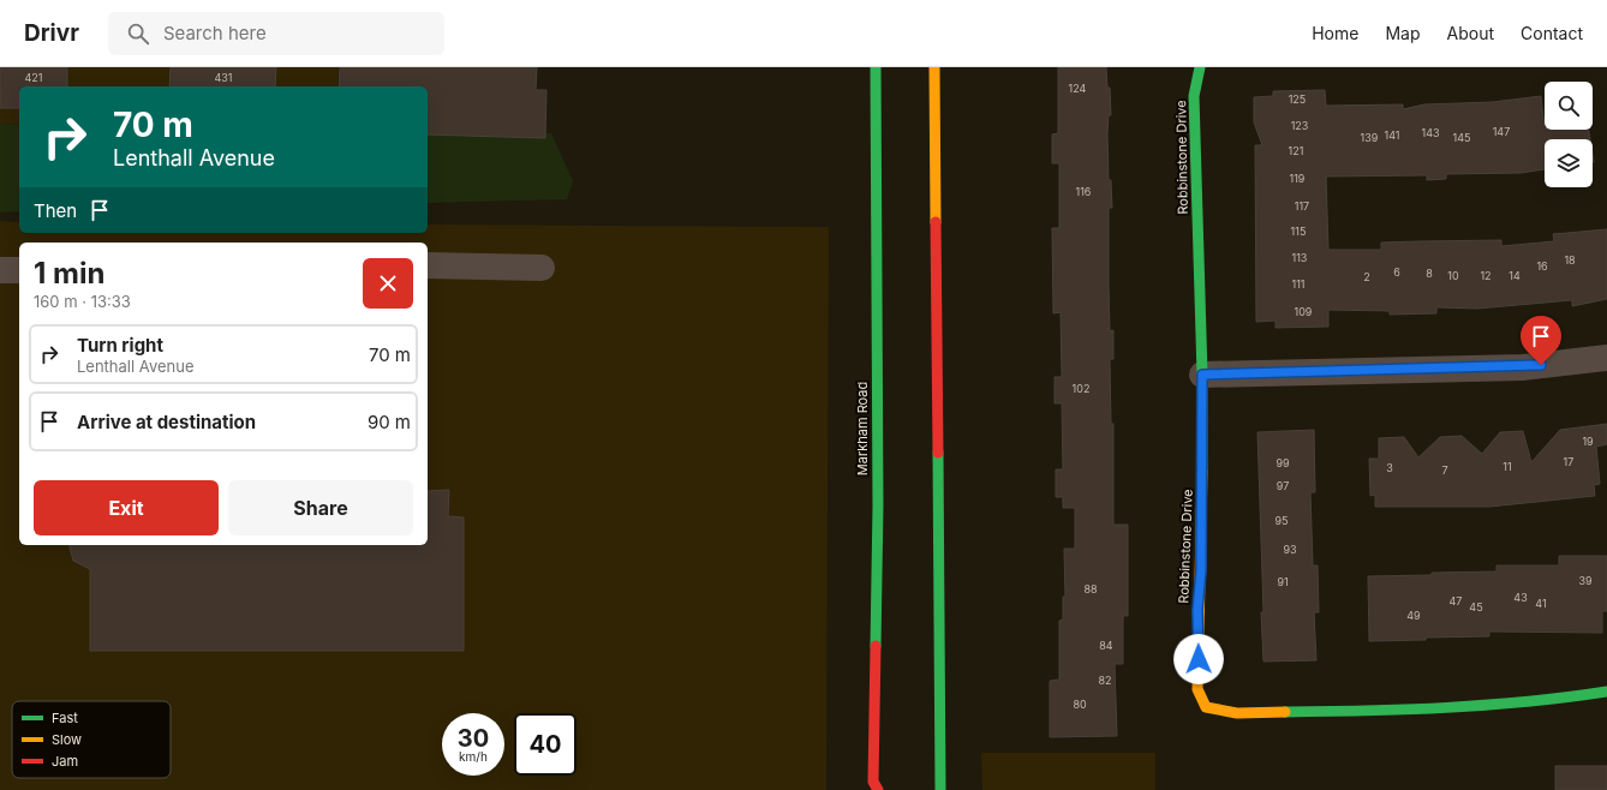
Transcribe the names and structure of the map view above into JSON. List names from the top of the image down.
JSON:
{
  "streets": {
    "main road": ["Robbinstone Drive", "Markham Road"]
  },
  "house_numbers": [
    "421",
    "431",
    "124",
    "125",
    "123",
    "147",
    "143",
    "141",
    "139",
    "145",
    "121",
    "119",
    "116",
    "117",
    "115",
    "113",
    "18",
    "16",
    "6",
    "8",
    "10",
    "12",
    "14",
    "2",
    "111",
    "109",
    "102",
    "19",
    "17",
    "99",
    "11",
    "3",
    "7",
    "97",
    "95",
    "93",
    "39",
    "91",
    "88",
    "43",
    "47",
    "41",
    "45",
    "49",
    "84",
    "82",
    "80"
  ],
  "legend": ["Fast", "Slow", "Jam"],
  "page": {
    "header": "Drivr",
    "search": "Search here",
    "nav": [
      "Home",
      "Map",
      "About",
      "Contact"
    ],
    "turn": ["70 m", "Lenthall Avenue"],
    "then": "Then",
    "heading": ["1 min", "160 m · 13:33"],
    "list": [
      {
        "name": "Turn right",
        "note": "Lenthall Avenue",
        "value": "70 m"
      },
      {
        "name": "Arrive at destination",
        "value": "90 m"
      }
    ],
    "buttons": ["Exit", "Share"],
    "speed": "30 km/h",
    "limit": "40"
  }
}
